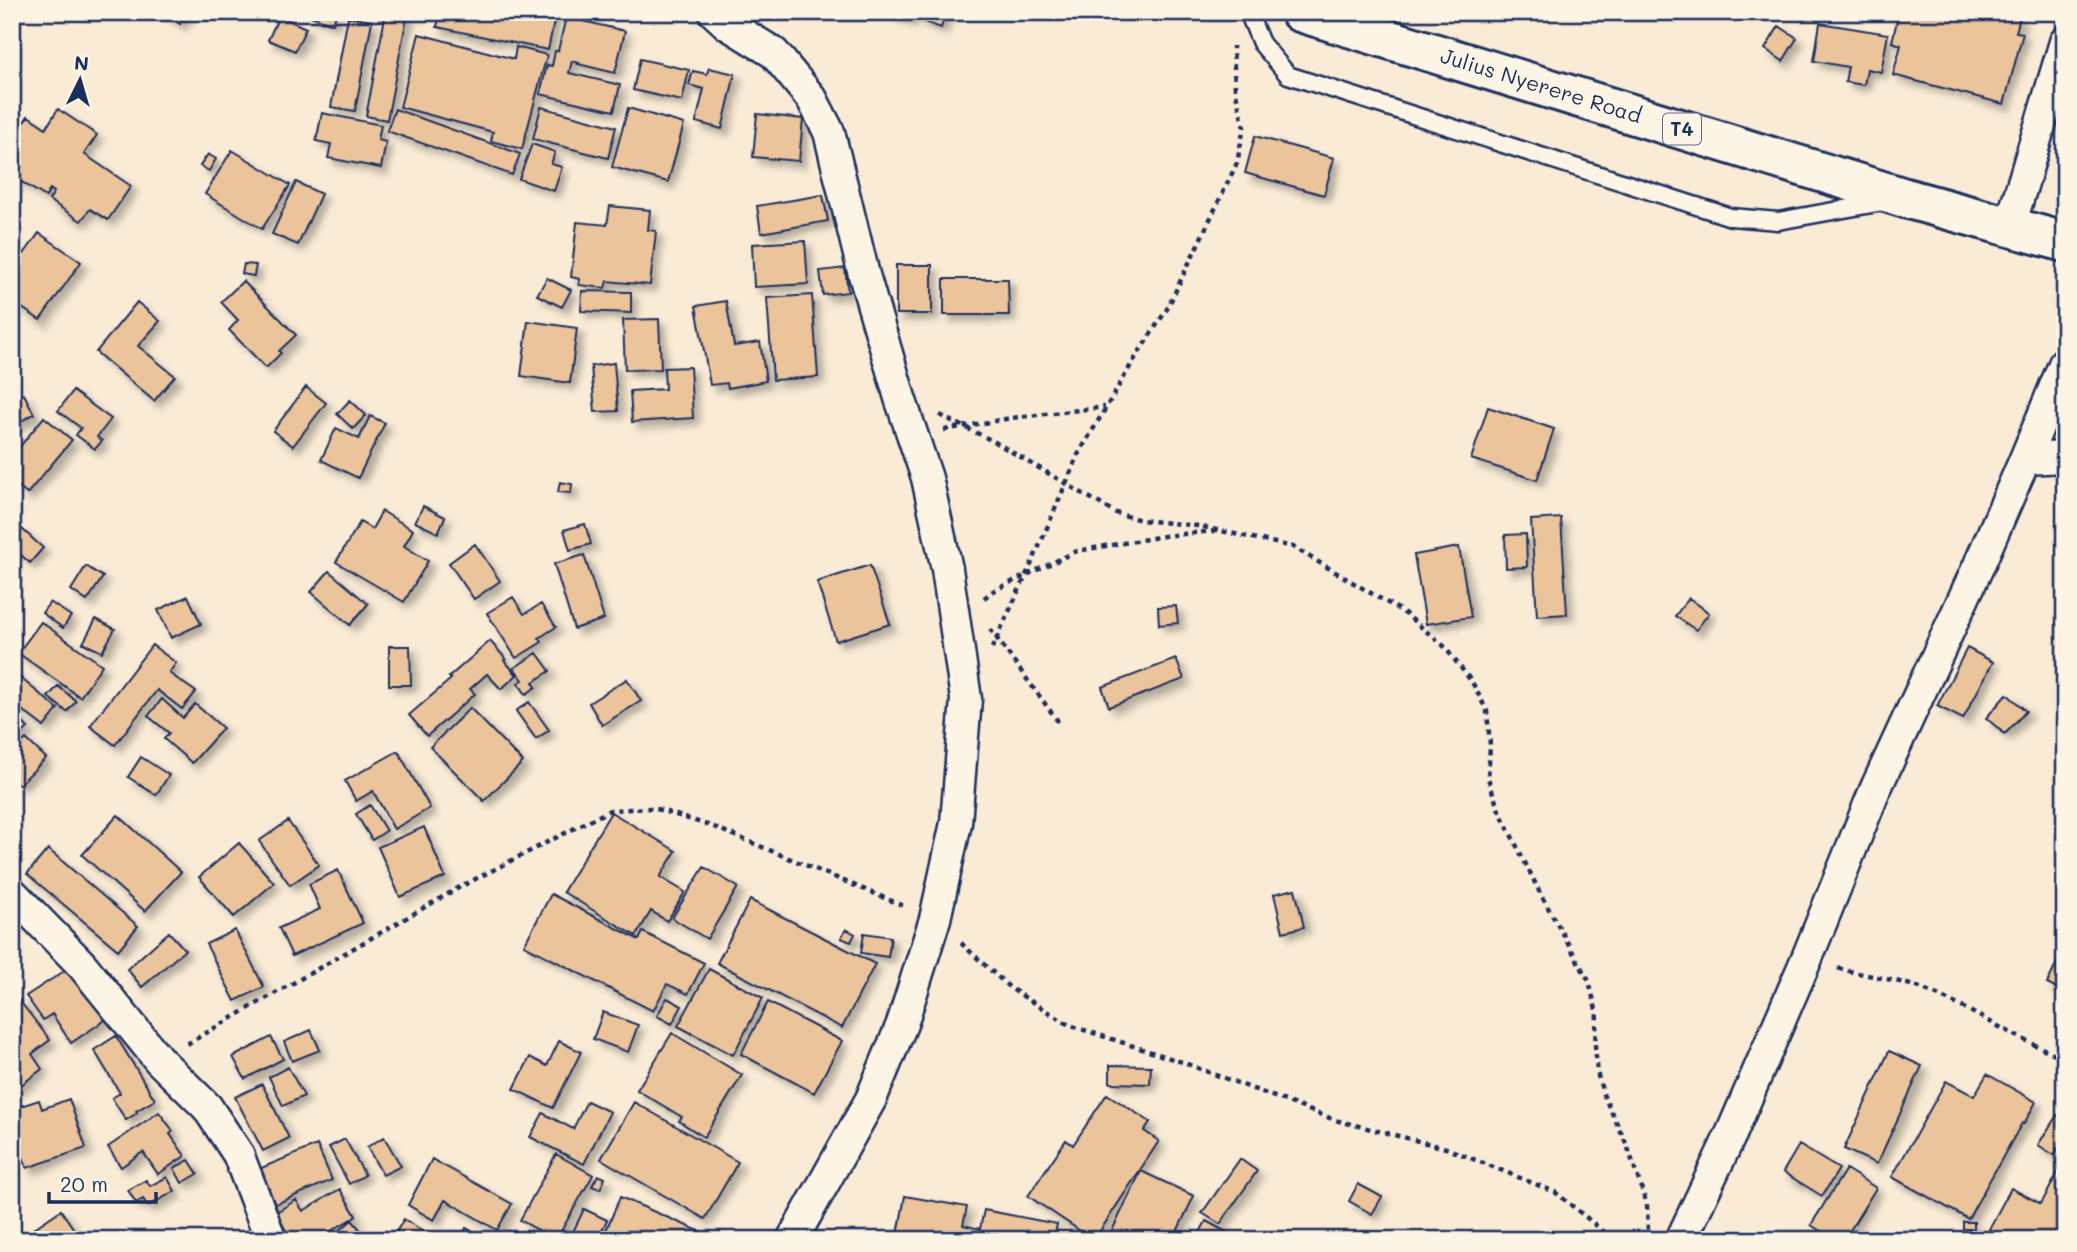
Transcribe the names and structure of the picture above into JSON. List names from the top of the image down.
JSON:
{
  "streets": {
    "highway": ["Julius Nyerere Road", "T4"]
  },
  "scale_bar": "20 m",
  "north": "top"
}
